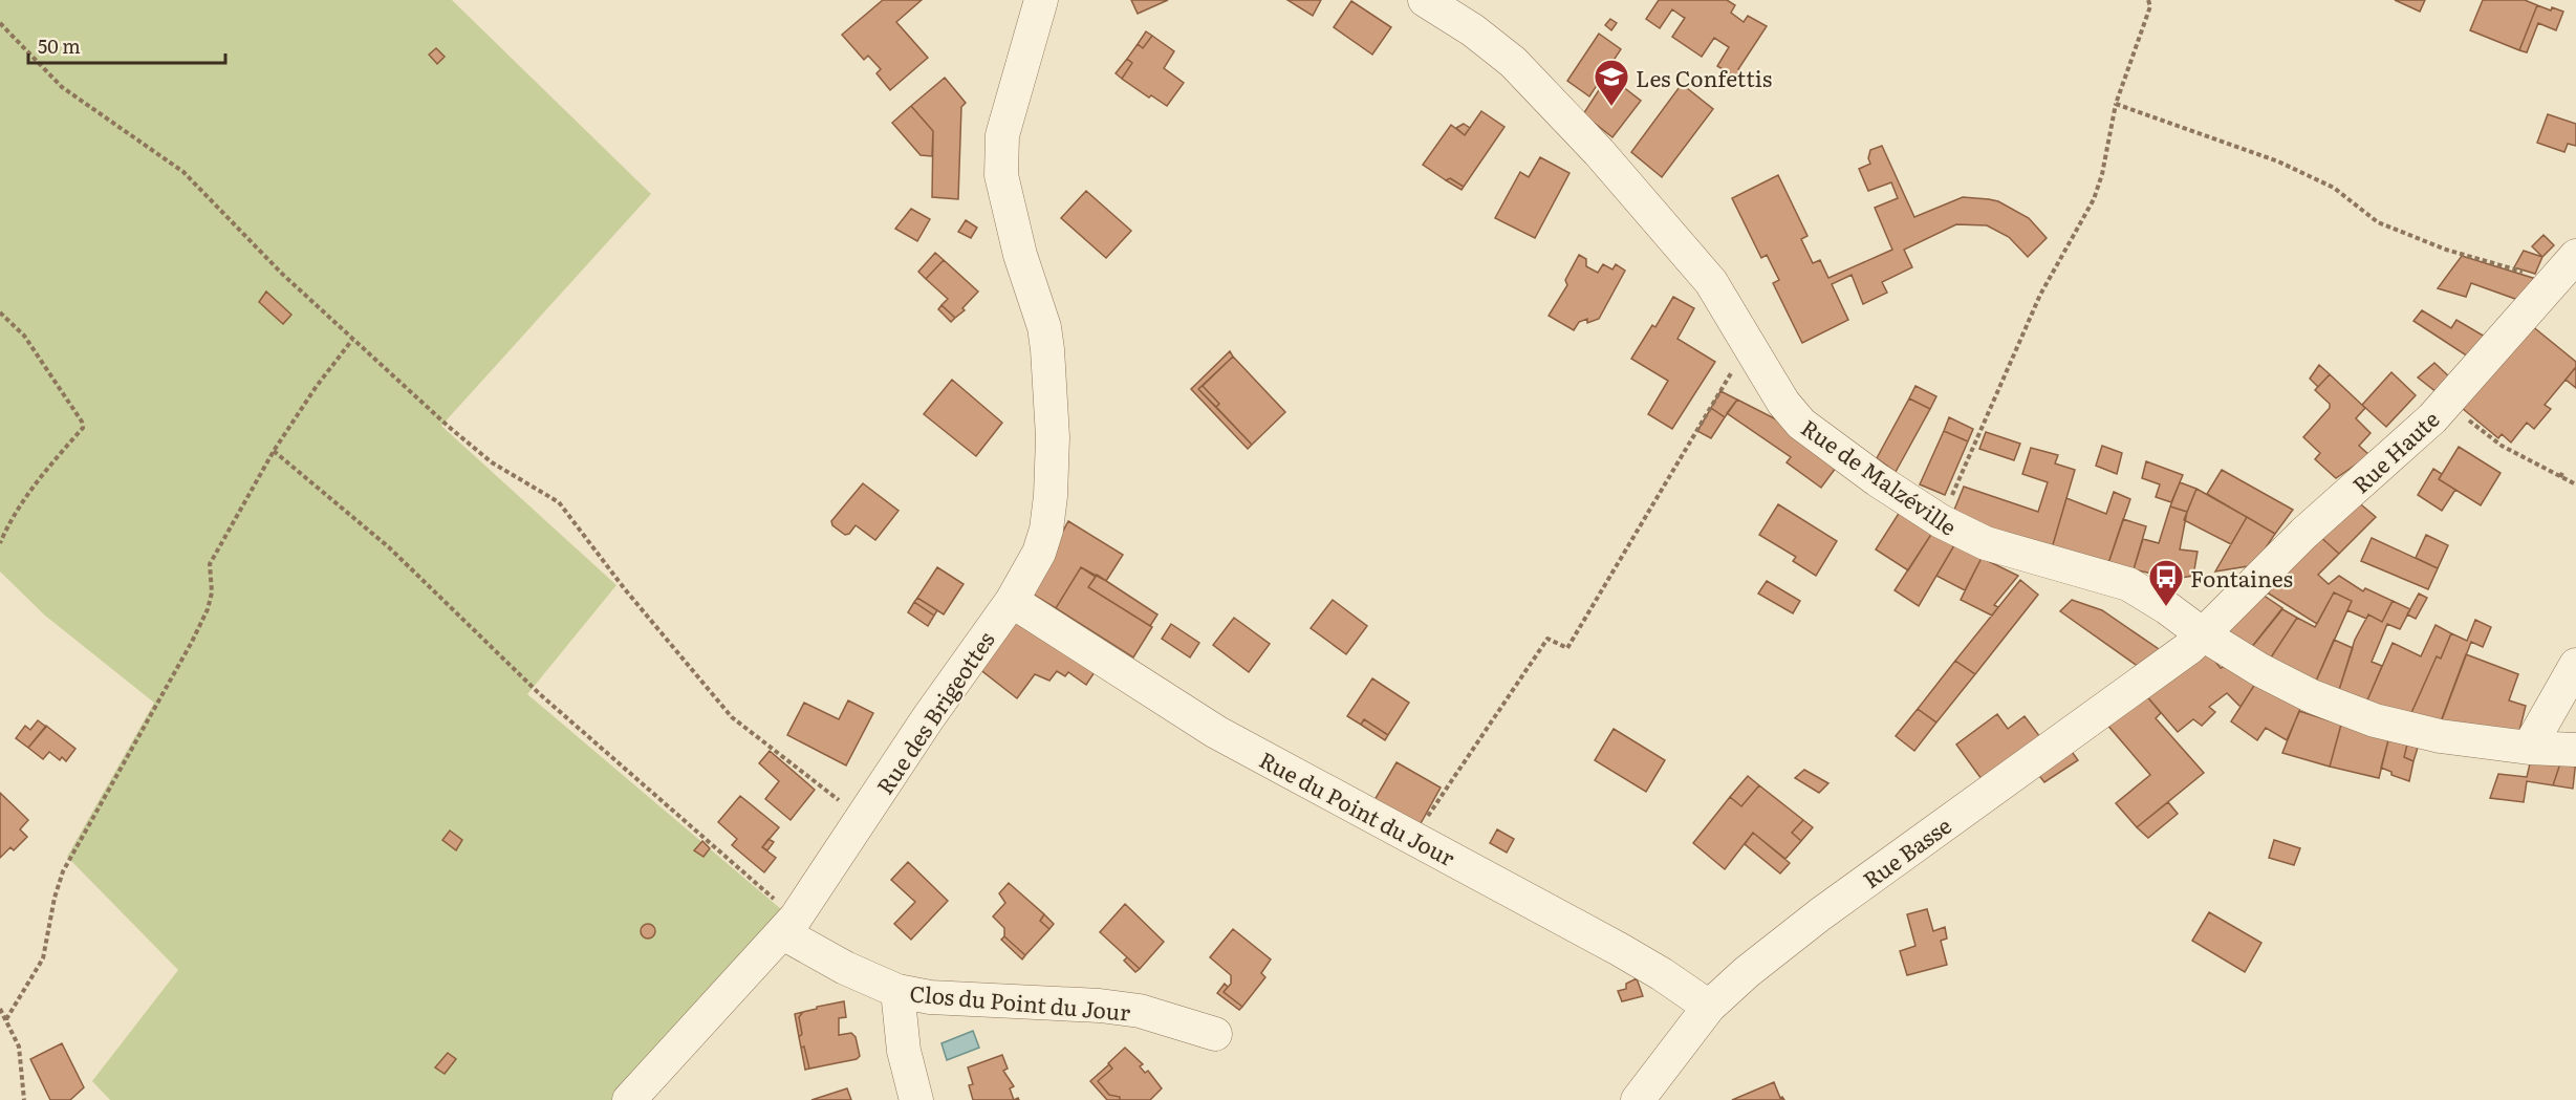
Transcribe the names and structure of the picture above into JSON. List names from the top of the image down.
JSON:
{
  "streets": {
    "street": [
      "Rue Haute",
      "Rue de Malzéville",
      "Rue des Brigeottes",
      "Rue du Point du Jour",
      "Rue Basse",
      "Clos du Point du Jour"
    ]
  },
  "crossings": [
    ["Rue Haute", "Rue de Malzéville"],
    ["Rue Haute", "Rue Basse"],
    ["Rue de Malzéville", "Rue Basse"],
    ["Rue des Brigeottes", "Rue du Point du Jour"],
    ["Rue des Brigeottes", "Clos du Point du Jour"],
    ["Rue du Point du Jour", "Rue Basse"]
  ],
  "places": {
    "school or university": ["Les Confettis"],
    "bus stop": ["Fontaines"]
  },
  "scale_bar": "50 m"
}
